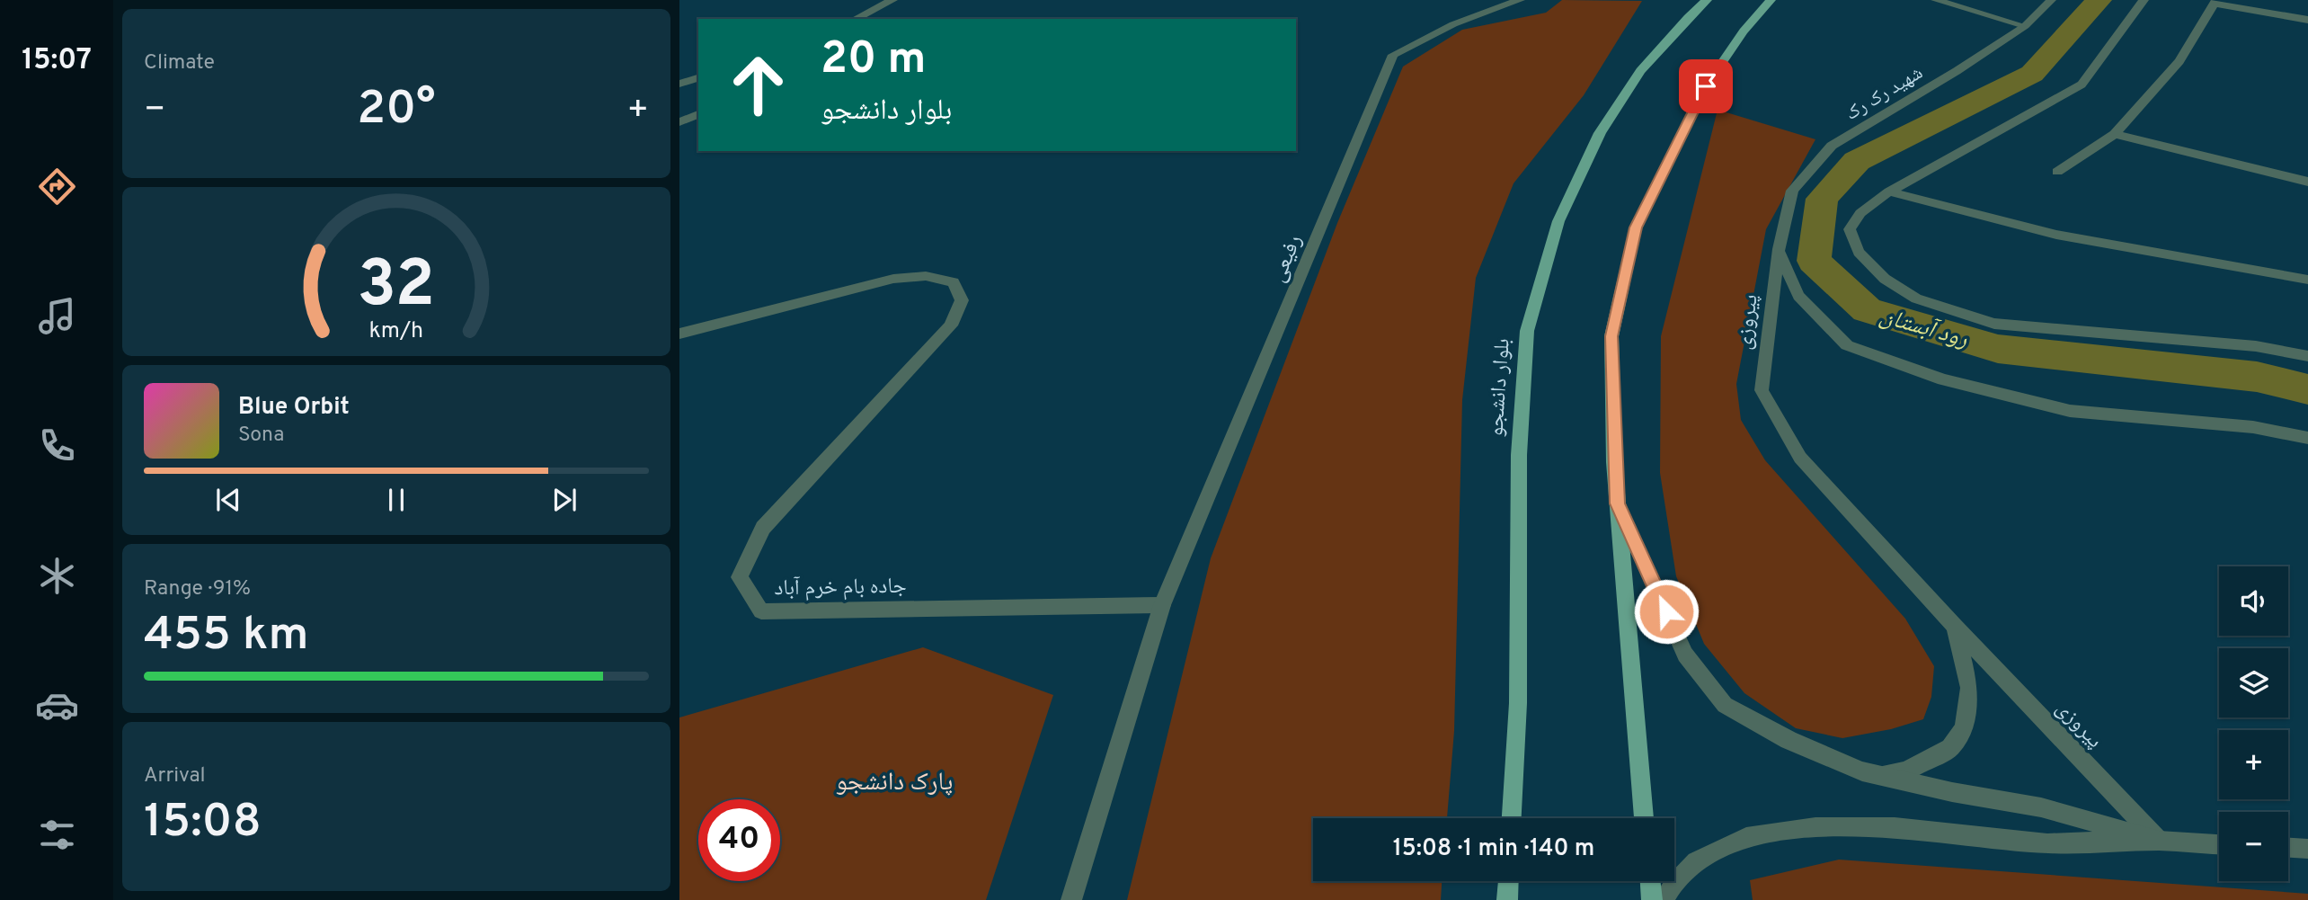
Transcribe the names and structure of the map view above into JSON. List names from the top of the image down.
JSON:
{
  "streets": {
    "main road": ["بلوار دانشجو"],
    "street": [
      "شهید رک رک",
      "رفیعی",
      "پیروزی",
      "جاده بام خرم آباد"
    ]
  },
  "crossings": [
    ["شهید رک رک", "پیروزی"],
    ["رفیعی", "جاده بام خرم آباد"]
  ],
  "water": ["رود آبستان"],
  "parks": ["پارک دانشجو"],
  "page": {
    "tabs": "15:07",
    "tile": [
      "Climate",
      ["Range · 91%", "455 km"],
      ["Arrival", "15:08"]
    ],
    "turn": ["20 m", "بلوار دانشجو"],
    "heat": ["−", "20°", "+"],
    "song": ["Blue Orbit", "Sona"],
    "map_buttons": ["+", "−"],
    "limit": "40",
    "trip": "15:08 · 1 min · 140 m",
    "gauge": ["32", "km/h"]
  }
}
